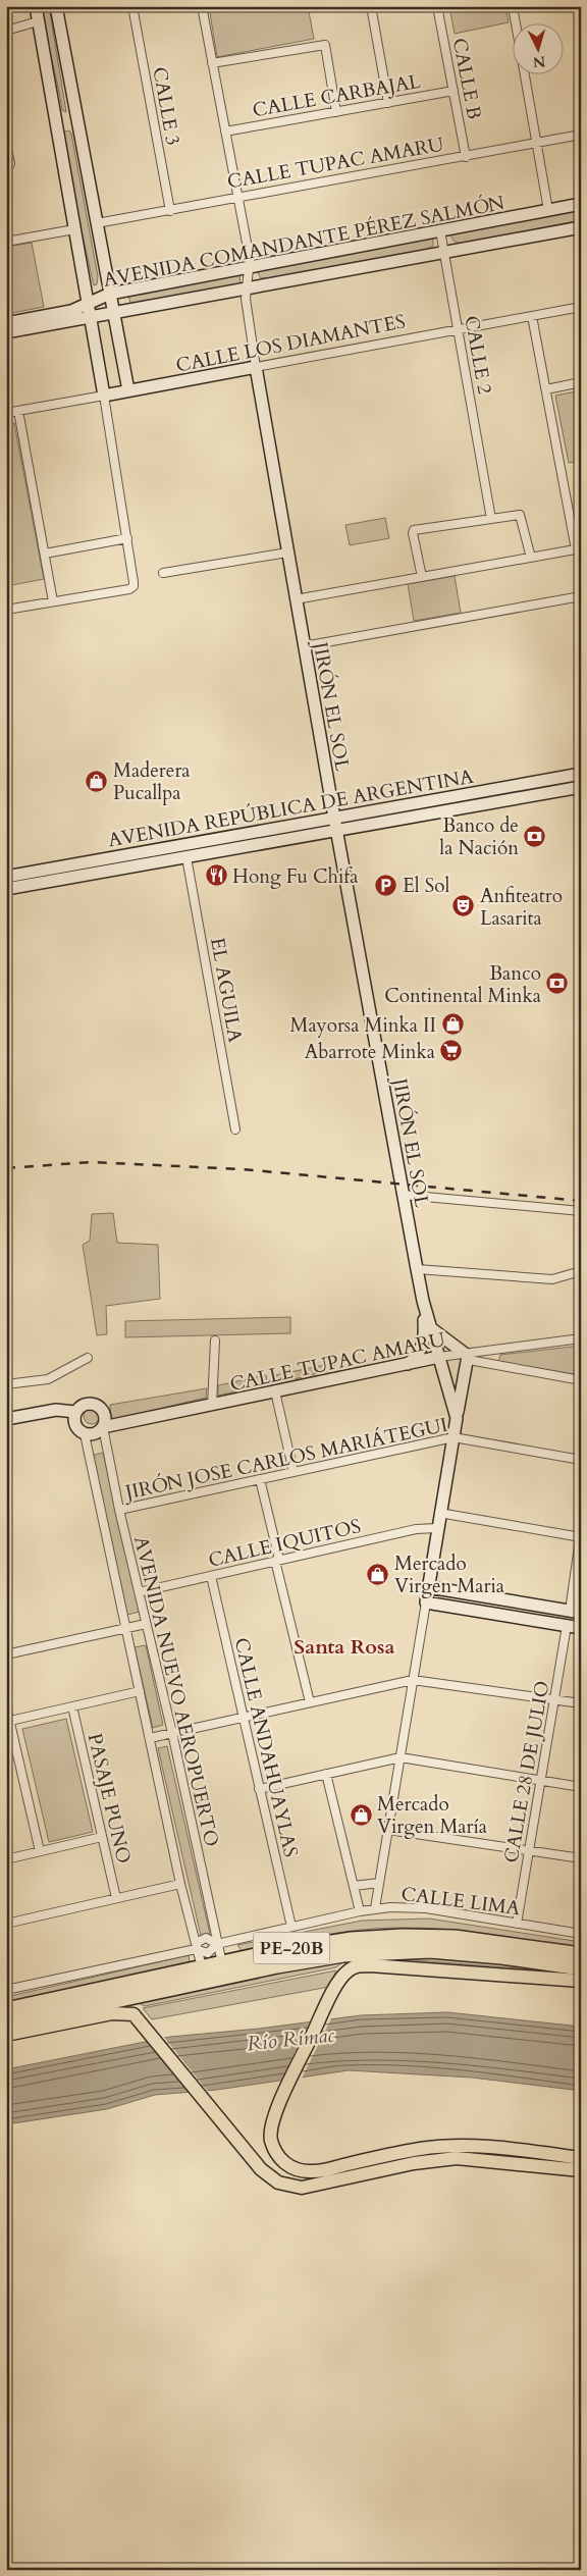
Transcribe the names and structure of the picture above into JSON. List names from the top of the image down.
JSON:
{
  "streets": {
    "highway": ["PE-20B"],
    "main road": [
      "CALLE TUPAC AMARU",
      "AVENIDA COMANDANTE PÉREZ SALMÓN",
      "CALLE LOS DIAMANTES",
      "JIRÓN EL SOL",
      "AVENIDA REPÚBLICA DE ARGENTINA"
    ],
    "street": [
      "CALLE B",
      "CALLE CARBAJAL",
      "CALLE 3",
      "CALLE 2",
      "EL AGUILA",
      "JIRÓN JOSE CARLOS MARIÁTEGUI",
      "CALLE IQUITOS",
      "AVENIDA NUEVO AEROPUERTO",
      "CALLE ANDAHUAYLAS",
      "CALLE 28 DE JULIO",
      "PASAJE PUNO",
      "CALLE LIMA"
    ]
  },
  "crossings": [
    ["CALLE B", "CALLE CARBAJAL"],
    ["CALLE B", "CALLE TUPAC AMARU"],
    ["CALLE CARBAJAL", "JIRÓN EL SOL"],
    ["CALLE 3", "CALLE TUPAC AMARU"],
    ["CALLE TUPAC AMARU", "JIRÓN EL SOL"],
    ["CALLE TUPAC AMARU", "AVENIDA NUEVO AEROPUERTO"],
    ["AVENIDA COMANDANTE PÉREZ SALMÓN", "CALLE 2"],
    ["AVENIDA COMANDANTE PÉREZ SALMÓN", "JIRÓN EL SOL"],
    ["CALLE LOS DIAMANTES", "CALLE 2"],
    ["CALLE LOS DIAMANTES", "JIRÓN EL SOL"],
    ["JIRÓN EL SOL", "AVENIDA REPÚBLICA DE ARGENTINA"],
    ["AVENIDA REPÚBLICA DE ARGENTINA", "EL AGUILA"],
    ["JIRÓN JOSE CARLOS MARIÁTEGUI", "AVENIDA NUEVO AEROPUERTO"],
    ["CALLE IQUITOS", "AVENIDA NUEVO AEROPUERTO"],
    ["CALLE IQUITOS", "CALLE ANDAHUAYLAS"],
    ["AVENIDA NUEVO AEROPUERTO", "CALLE LIMA"],
    ["AVENIDA NUEVO AEROPUERTO", "PE-20B"],
    ["CALLE ANDAHUAYLAS", "CALLE LIMA"],
    ["CALLE 28 DE JULIO", "CALLE LIMA"]
  ],
  "districts": ["Santa Rosa"],
  "water": ["Río Rímac"],
  "places": {
    "shop": [
      "Maderera Pucallpa",
      "Mayorsa Minka II",
      "Mercado Virgen Maria",
      "Mercado Virgen María"
    ],
    "bank": ["Banco de la Nación", "Banco Continental Minka"],
    "restaurant": ["Hong Fu Chifa"],
    "parking": ["El Sol"],
    "theatre": ["Anfiteatro Lasarita"],
    "supermarket": ["Abarrote Minka"]
  },
  "north": "bottom"
}
